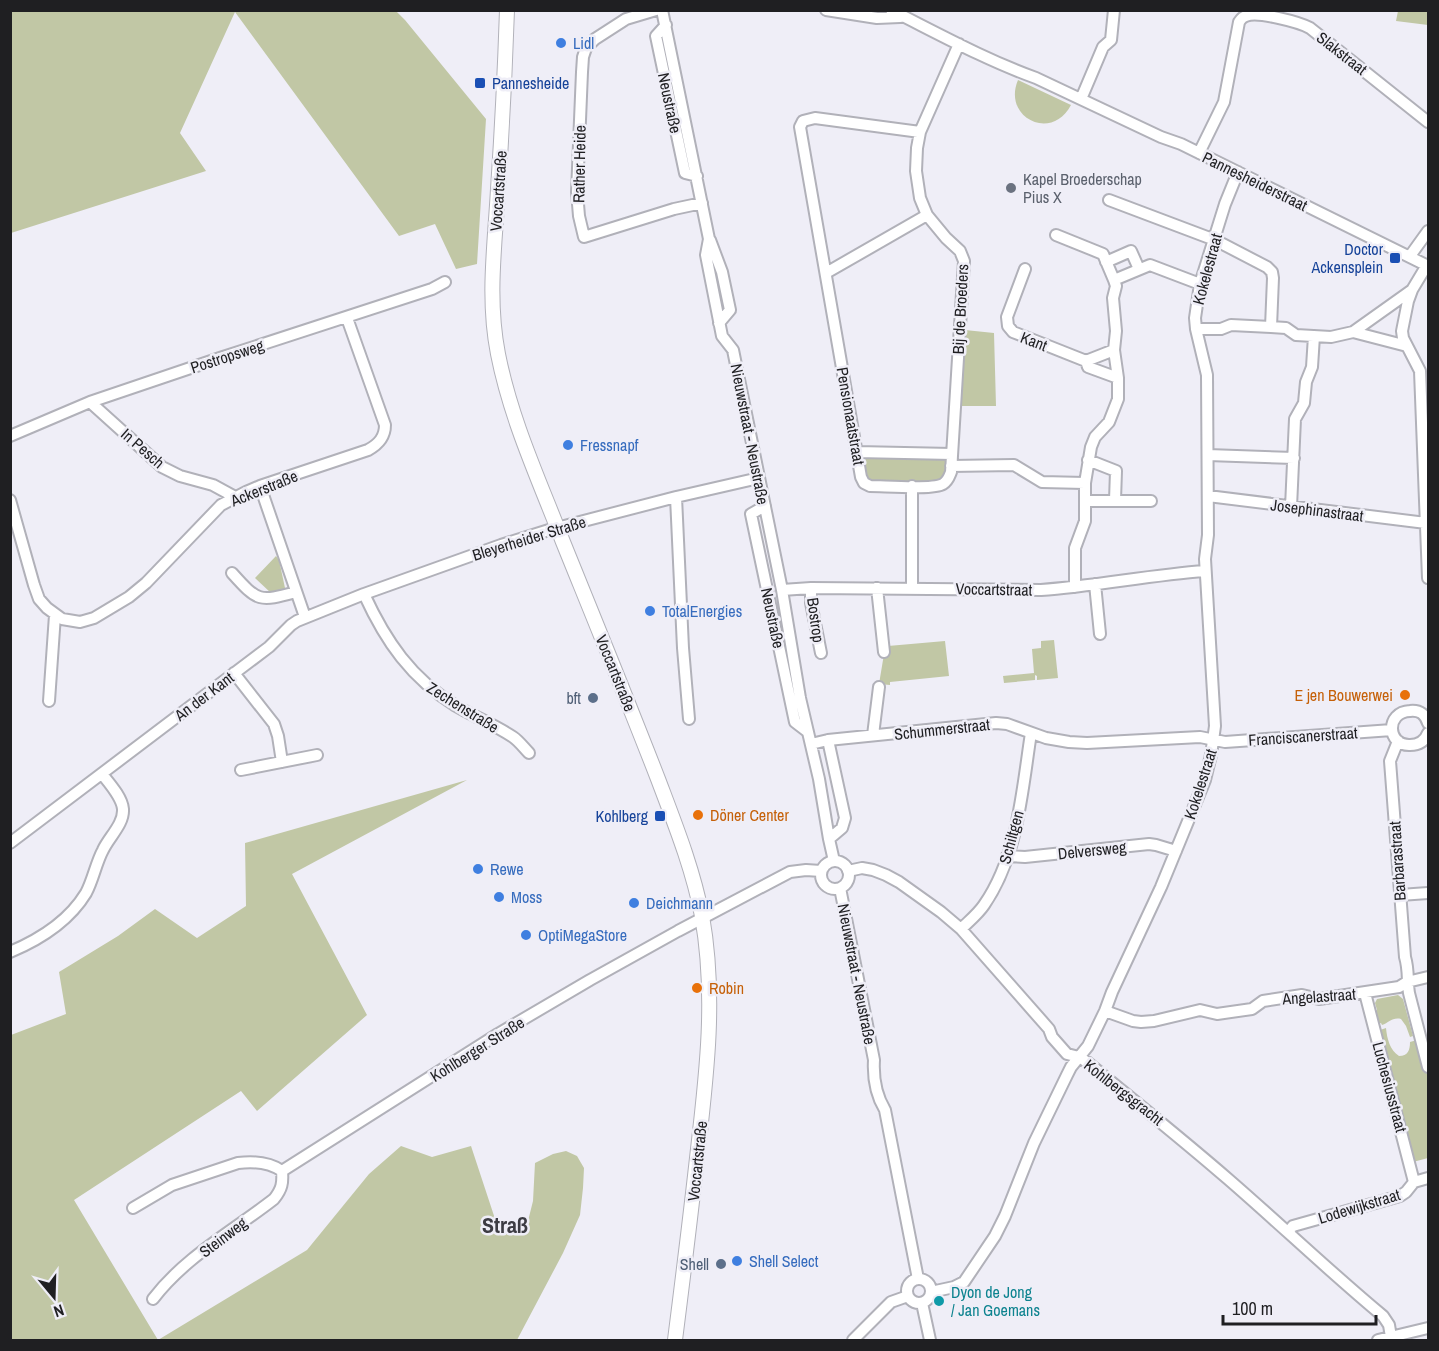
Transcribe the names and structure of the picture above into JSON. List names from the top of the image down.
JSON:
{
  "streets": {
    "main road": ["Voccartstraße"],
    "street": [
      "Slakstraat",
      "Neustraße",
      "Rather Heide",
      "Pannesheiderstraat",
      "Kokelestraat",
      "Bij de Broeders",
      "Kant",
      "Postropsweg",
      "Pensionaatstraat",
      "Nieuwstraat - Neustraße",
      "In Pesch",
      "Ackerstraße",
      "Josephinastraat",
      "Bleyerheider Straße",
      "Voccartstraat",
      "Bostrop",
      "An der Kant",
      "Zechenstraße",
      "Schummerstraat",
      "Franciscanerstraat",
      "Schiltgen",
      "Delversweg",
      "Barbarastraat",
      "Angelastraat",
      "Kohlberger Straße",
      "Luchesiusstraat",
      "Kohlbergsgracht",
      "Lodewijkstraat",
      "Steinweg"
    ]
  },
  "crossings": [
    ["Slakstraat", "Pannesheiderstraat"],
    ["Neustraße", "Nieuwstraat - Neustraße"],
    ["Rather Heide", "Nieuwstraat - Neustraße"],
    ["Pannesheiderstraat", "Kokelestraat"],
    ["Pannesheiderstraat", "Bij de Broeders"],
    ["Voccartstraße", "Bleyerheider Straße"],
    ["Voccartstraße", "Kohlberger Straße"],
    ["Kokelestraat", "Nieuwstraat - Neustraße"],
    ["Kokelestraat", "Josephinastraat"],
    ["Kokelestraat", "Voccartstraat"],
    ["Kokelestraat", "Schummerstraat"],
    ["Kokelestraat", "Franciscanerstraat"],
    ["Kokelestraat", "Delversweg"],
    ["Kokelestraat", "Angelastraat"],
    ["Kokelestraat", "Kohlbergsgracht"],
    ["Bij de Broeders", "Pensionaatstraat"],
    ["Postropsweg", "In Pesch"],
    ["Postropsweg", "Ackerstraße"],
    ["Nieuwstraat - Neustraße", "Bleyerheider Straße"],
    ["Nieuwstraat - Neustraße", "Voccartstraat"],
    ["Nieuwstraat - Neustraße", "Schummerstraat"],
    ["Nieuwstraat - Neustraße", "Kohlberger Straße"],
    ["Nieuwstraat - Neustraße", "Kohlbergsgracht"],
    ["In Pesch", "Ackerstraße"],
    ["Bleyerheider Straße", "An der Kant"],
    ["Bleyerheider Straße", "Zechenstraße"],
    ["Voccartstraat", "Bostrop"],
    ["Schummerstraat", "Franciscanerstraat"],
    ["Schummerstraat", "Schiltgen"],
    ["Schiltgen", "Delversweg"],
    ["Schiltgen", "Kohlbergsgracht"],
    ["Barbarastraat", "Angelastraat"],
    ["Angelastraat", "Luchesiusstraat"],
    ["Kohlberger Straße", "Kohlbergsgracht"],
    ["Kohlberger Straße", "Steinweg"],
    ["Luchesiusstraat", "Lodewijkstraat"],
    ["Kohlbergsgracht", "Lodewijkstraat"]
  ],
  "districts": ["Straß"],
  "places": {
    "other": [
      "Lidl",
      "Kapel Broederschap Pius X",
      "Fressnapf",
      "TotalEnergies",
      "E jen Bouwerwei",
      "bft",
      "Döner Center",
      "Rewe",
      "Moss",
      "Deichmann",
      "OptiMegaStore",
      "Robin",
      "Shell Select",
      "Shell",
      "Dyon de Jong / Jan Goemans"
    ],
    "transit": ["Pannesheide", "Doctor Ackensplein", "Kohlberg"]
  },
  "scale_bar": "100 m",
  "north": "bottom"
}
